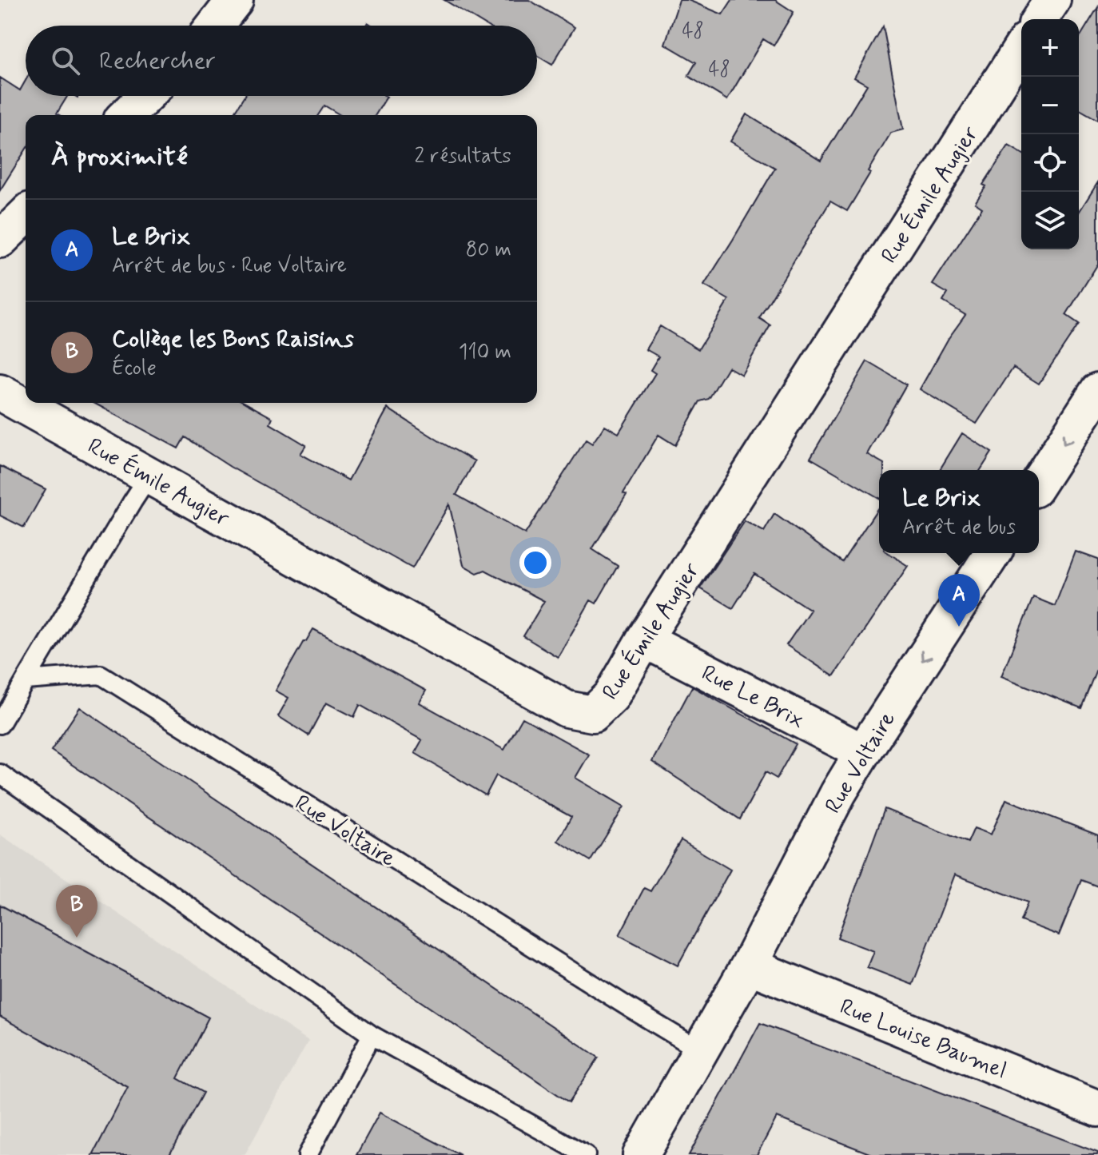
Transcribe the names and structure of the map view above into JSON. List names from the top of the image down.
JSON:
{
  "streets": {
    "street": [
      "Rue Émile Augier",
      "Rue Le Brix",
      "Rue Voltaire",
      "Rue Louise Baumel"
    ]
  },
  "crossings": [
    ["Rue Émile Augier", "Rue Le Brix"],
    ["Rue Le Brix", "Rue Voltaire"],
    ["Rue Voltaire", "Rue Louise Baumel"]
  ],
  "house_numbers": ["48", "48"],
  "page": {
    "map_buttons": ["+", "−"],
    "search": "Rechercher",
    "heading": ["À proximité", "2 résultats"],
    "list": [
      {
        "mark": "A",
        "name": "Le Brix",
        "note": "Arrêt de bus · Rue Voltaire",
        "value": "80 m"
      },
      {
        "mark": "B",
        "name": "Collège les Bons Raisins",
        "note": "École",
        "value": "110 m"
      }
    ],
    "popup": ["Le Brix", "Arrêt de bus"],
    "pins": ["A", "B"]
  }
}
